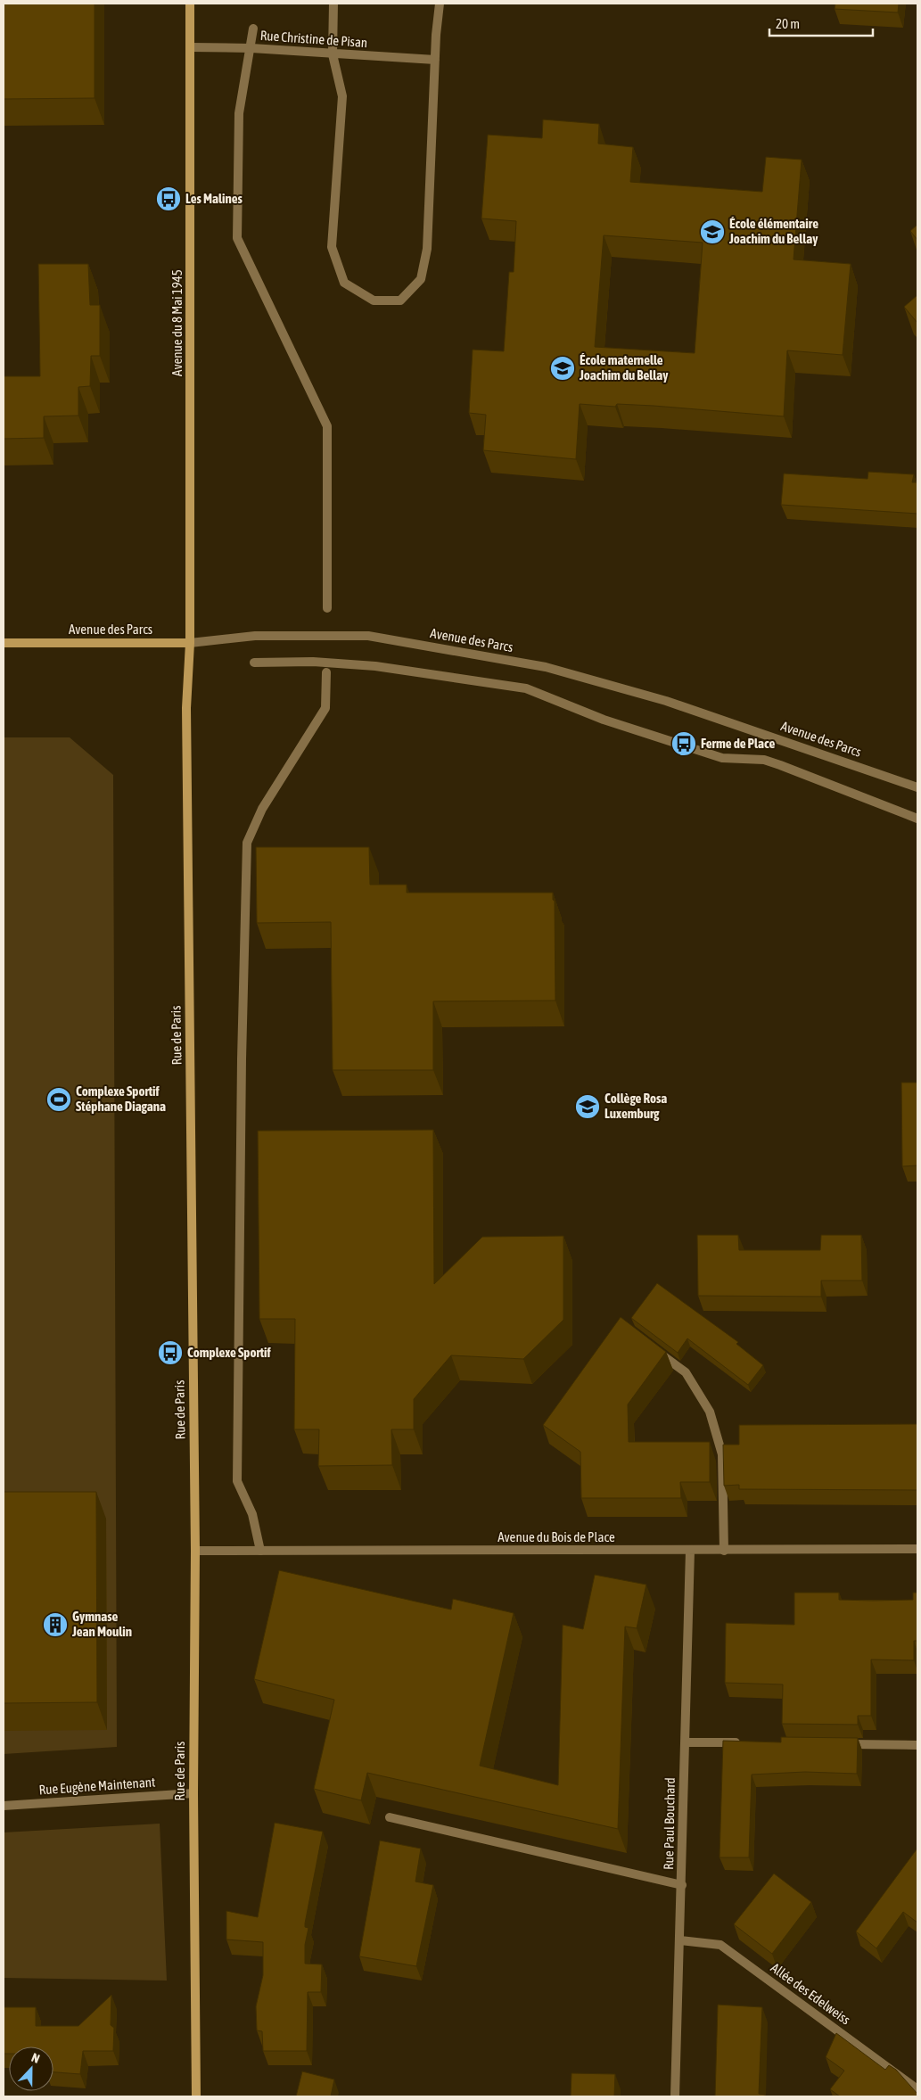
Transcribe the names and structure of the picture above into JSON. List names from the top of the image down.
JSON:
{
  "streets": {
    "street": [
      "Rue Christine de Pisan",
      "Avenue du 8 Mai 1945",
      "Avenue des Parcs",
      "Rue de Paris",
      "Avenue du Bois de Place",
      "Rue Eugène Maintenant",
      "Rue Paul Bouchard",
      "Allée des Edelweiss"
    ]
  },
  "crossings": [
    ["Rue Christine de Pisan", "Avenue du 8 Mai 1945"],
    ["Avenue du 8 Mai 1945", "Avenue des Parcs"],
    ["Avenue du 8 Mai 1945", "Rue de Paris"],
    ["Avenue des Parcs", "Rue de Paris"],
    ["Rue de Paris", "Avenue du Bois de Place"],
    ["Rue de Paris", "Rue Eugène Maintenant"],
    ["Avenue du Bois de Place", "Rue Paul Bouchard"],
    ["Rue Paul Bouchard", "Allée des Edelweiss"]
  ],
  "places": {
    "bus stop": ["Les Malines", "Ferme de Place", "Complexe Sportif"],
    "school or university": ["École élémentaire Joachim du Bellay", "École maternelle Joachim du Bellay", "Collège Rosa Luxemburg"],
    "sports": ["Complexe Sportif Stéphane Diagana"],
    "building": ["Gymnase Jean Moulin"]
  },
  "scale_bar": "20 m",
  "north": "top"
}
